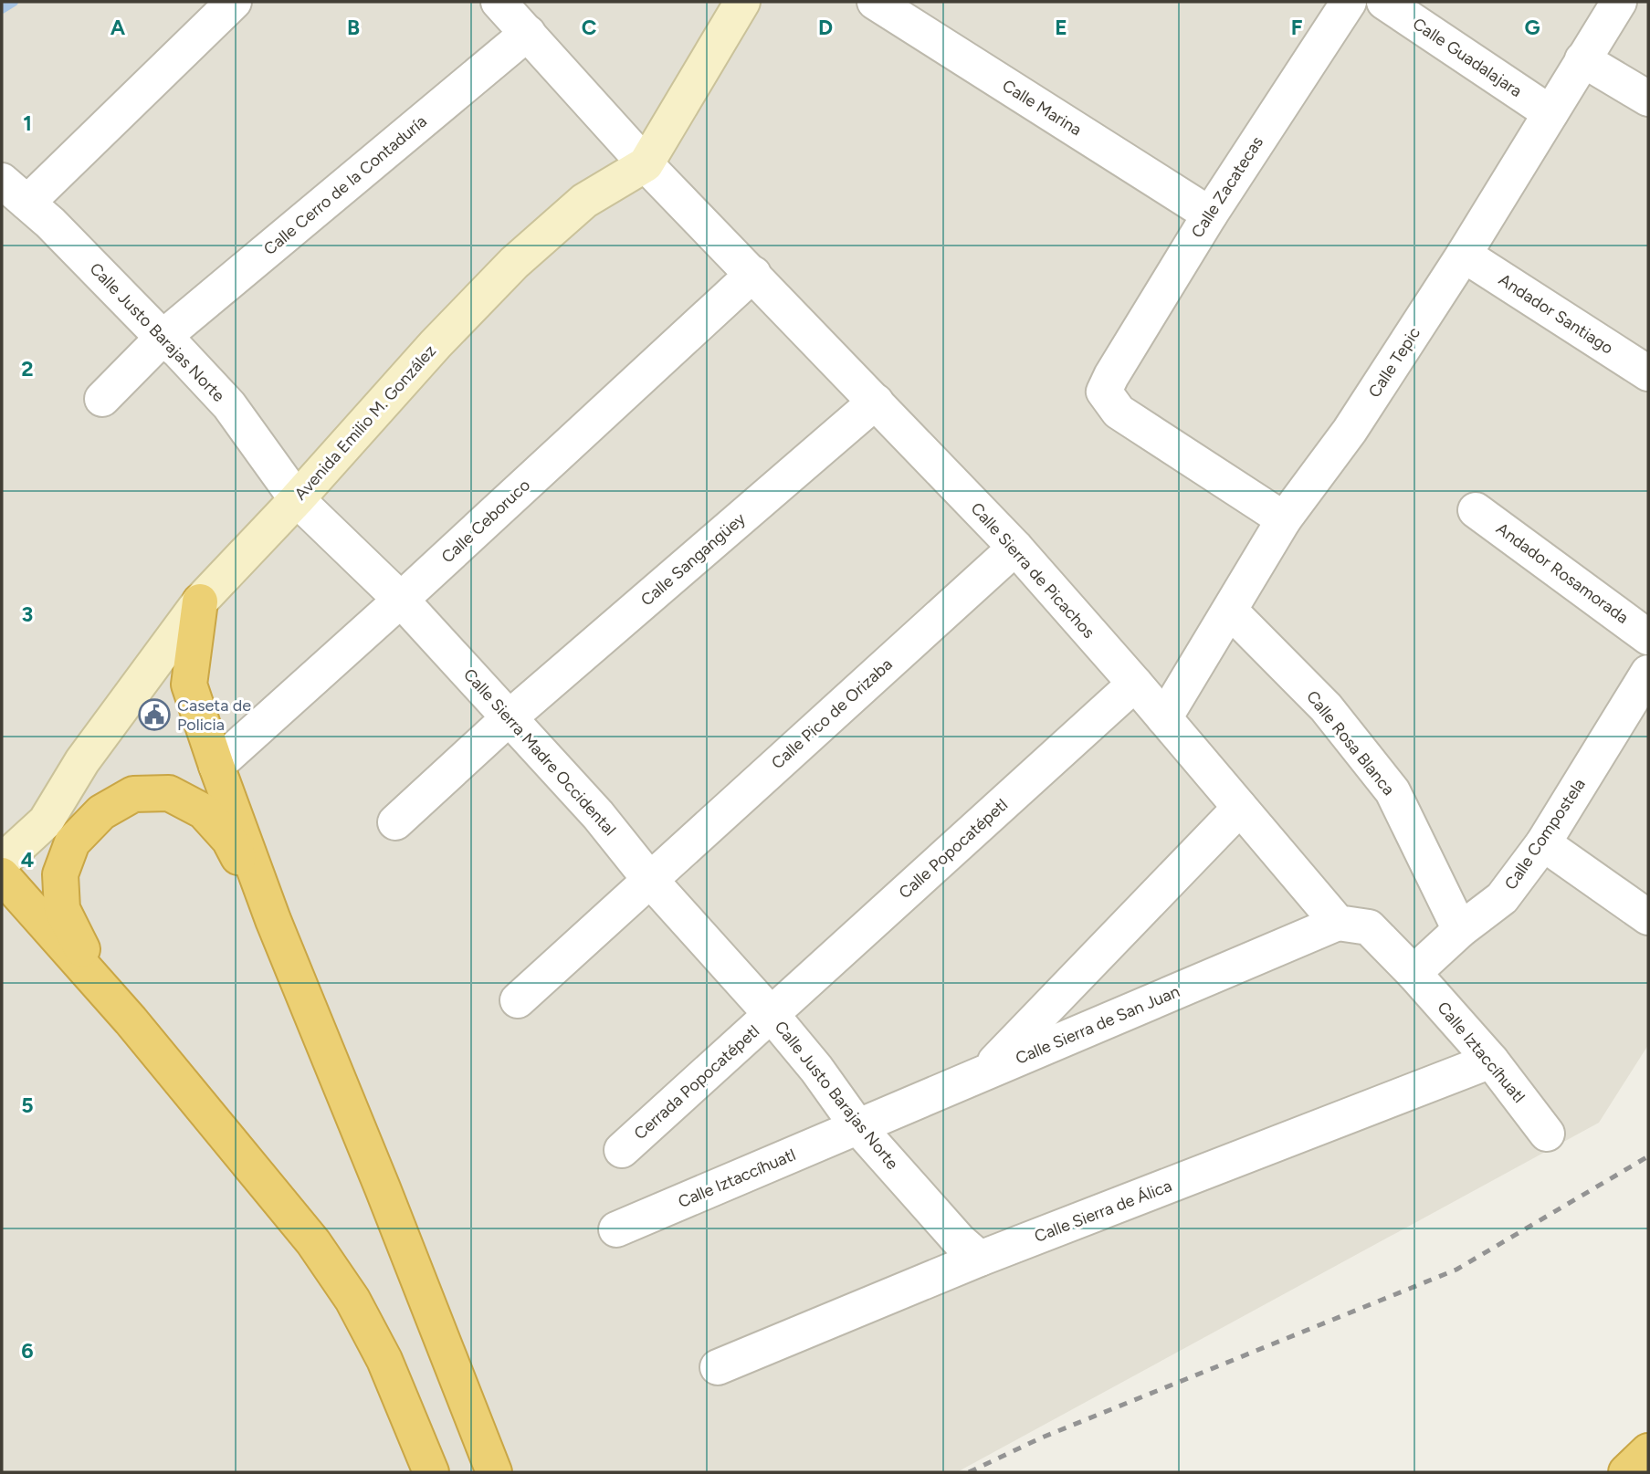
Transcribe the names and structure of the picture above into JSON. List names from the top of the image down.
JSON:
{
  "streets": {
    "street": [
      "Calle Guadalajara",
      "Calle Marina",
      "Calle Cerro de la Contaduría",
      "Calle Zacatecas",
      "Andador Santiago",
      "Calle Justo Barajas Norte",
      "Calle Tepic",
      "Avenida Emilio M. González",
      "Calle Ceboruco",
      "Calle Sangangüey",
      "Calle Sierra de Picachos",
      "Andador Rosamorada",
      "Calle Pico de Orizaba",
      "Calle Rosa Blanca",
      "Calle Sierra Madre Occidental",
      "Calle Compostela",
      "Calle Popocatépetl",
      "Calle Sierra de San Juan",
      "Calle Iztaccíhuatl",
      "Cerrada Popocatépetl",
      "Calle Sierra de Álica"
    ]
  },
  "crossings": [
    ["Calle Guadalajara", "Calle Tepic"],
    ["Calle Marina", "Calle Zacatecas"],
    ["Calle Cerro de la Contaduría", "Calle Justo Barajas Norte"],
    ["Calle Cerro de la Contaduría", "Calle Sierra de Picachos"],
    ["Calle Zacatecas", "Calle Tepic"],
    ["Andador Santiago", "Calle Tepic"],
    ["Calle Justo Barajas Norte", "Avenida Emilio M. González"],
    ["Calle Justo Barajas Norte", "Calle Sierra Madre Occidental"],
    ["Calle Justo Barajas Norte", "Calle Popocatépetl"],
    ["Calle Justo Barajas Norte", "Calle Sierra de San Juan"],
    ["Calle Justo Barajas Norte", "Calle Iztaccíhuatl"],
    ["Calle Justo Barajas Norte", "Cerrada Popocatépetl"],
    ["Calle Justo Barajas Norte", "Calle Sierra de Álica"],
    ["Calle Tepic", "Calle Sierra de Picachos"],
    ["Calle Tepic", "Calle Rosa Blanca"],
    ["Avenida Emilio M. González", "Calle Sierra de Picachos"],
    ["Avenida Emilio M. González", "Calle Sierra Madre Occidental"],
    ["Calle Ceboruco", "Calle Sierra de Picachos"],
    ["Calle Ceboruco", "Calle Sierra Madre Occidental"],
    ["Calle Sangangüey", "Calle Sierra de Picachos"],
    ["Calle Sangangüey", "Calle Sierra Madre Occidental"],
    ["Calle Sierra de Picachos", "Calle Pico de Orizaba"],
    ["Calle Sierra de Picachos", "Calle Popocatépetl"],
    ["Calle Sierra de Picachos", "Calle Sierra de San Juan"],
    ["Calle Pico de Orizaba", "Calle Sierra Madre Occidental"],
    ["Calle Rosa Blanca", "Calle Compostela"],
    ["Calle Sierra Madre Occidental", "Calle Popocatépetl"],
    ["Calle Sierra Madre Occidental", "Cerrada Popocatépetl"],
    ["Calle Compostela", "Calle Iztaccíhuatl"],
    ["Calle Popocatépetl", "Cerrada Popocatépetl"],
    ["Calle Sierra de San Juan", "Calle Iztaccíhuatl"],
    ["Calle Iztaccíhuatl", "Calle Sierra de Álica"]
  ],
  "places": {
    "public building": ["Caseta de Policia"]
  },
  "grid": {
    "columns": [
      "A",
      "B",
      "C",
      "D",
      "E",
      "F",
      "G"
    ],
    "rows": [
      "1",
      "2",
      "3",
      "4",
      "5",
      "6"
    ]
  }
}
